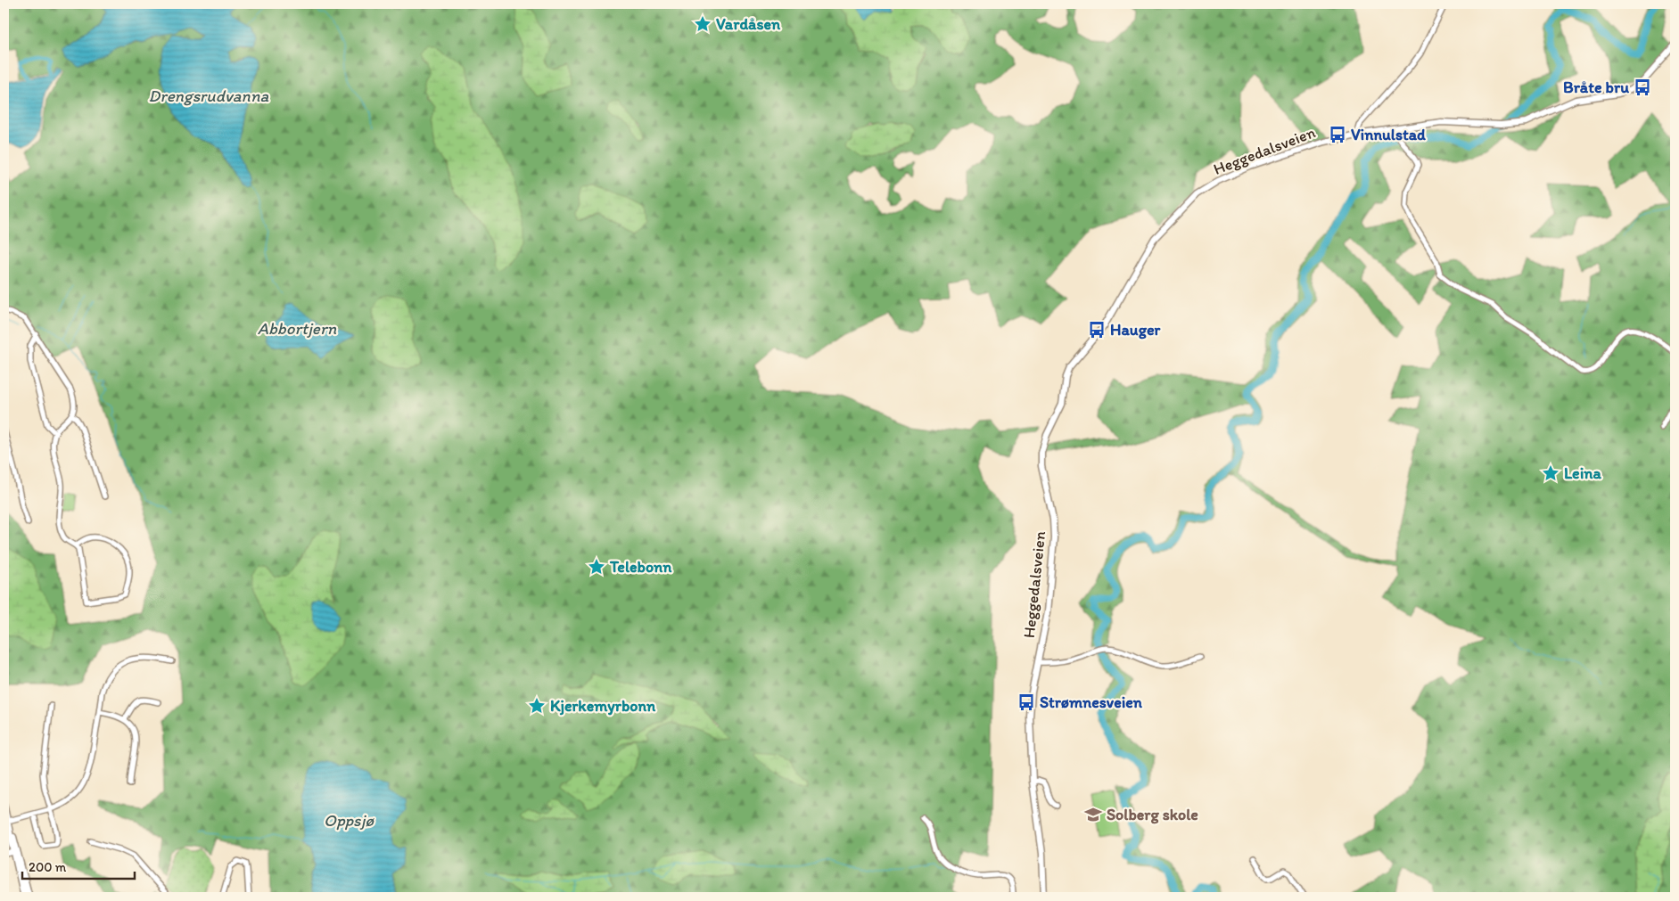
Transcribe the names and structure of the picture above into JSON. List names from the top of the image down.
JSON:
{
  "streets": {
    "main road": ["Heggedalsveien"]
  },
  "water": ["Drengsrudvanna", "Abbortjern", "Oppsjø"],
  "places": {
    "place": [
      "Vardåsen",
      "Leina",
      "Telebonn",
      "Kjerkemyrbonn"
    ],
    "bus stop": [
      "Bråte bru",
      "Vinnulstad",
      "Hauger",
      "Strømnesveien"
    ],
    "school or university": ["Solberg skole"]
  },
  "scale_bar": "200 m"
}
